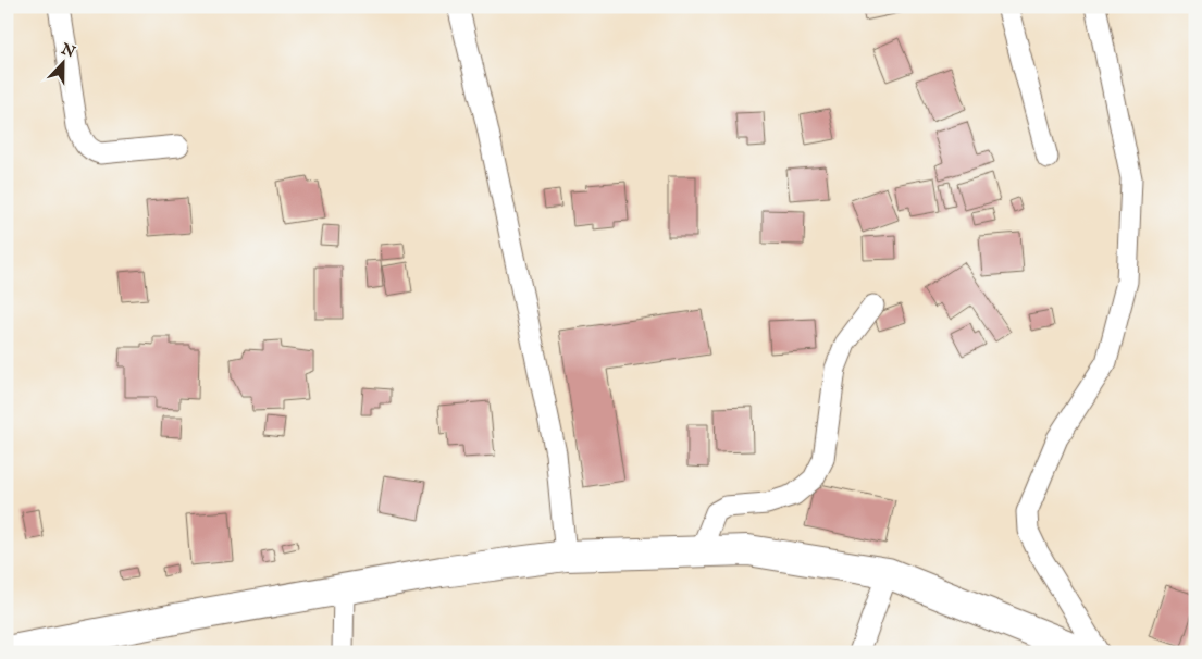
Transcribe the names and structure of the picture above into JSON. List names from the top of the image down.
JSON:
{
  "north": "top"
}
